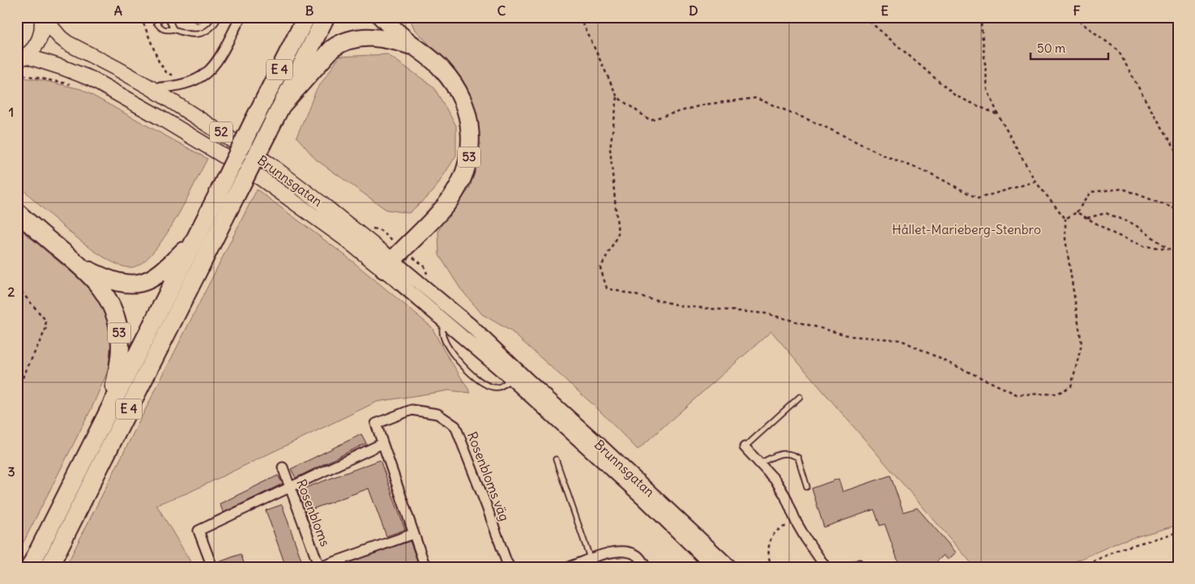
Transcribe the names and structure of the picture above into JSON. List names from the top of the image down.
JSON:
{
  "streets": {
    "highway": ["E 4", "53"],
    "main road": ["52", "Brunnsgatan"],
    "street": ["Rosenbloms väg", "Rosenbloms"]
  },
  "crossings": [
    ["E 4", "53"],
    ["52", "Brunnsgatan"],
    ["53", "Brunnsgatan"]
  ],
  "parks": ["Hållet-Marieberg-Stenbro"],
  "scale_bar": "50 m",
  "grid": {
    "columns": [
      "A",
      "B",
      "C",
      "D",
      "E",
      "F"
    ],
    "rows": ["1", "2", "3"]
  }
}
